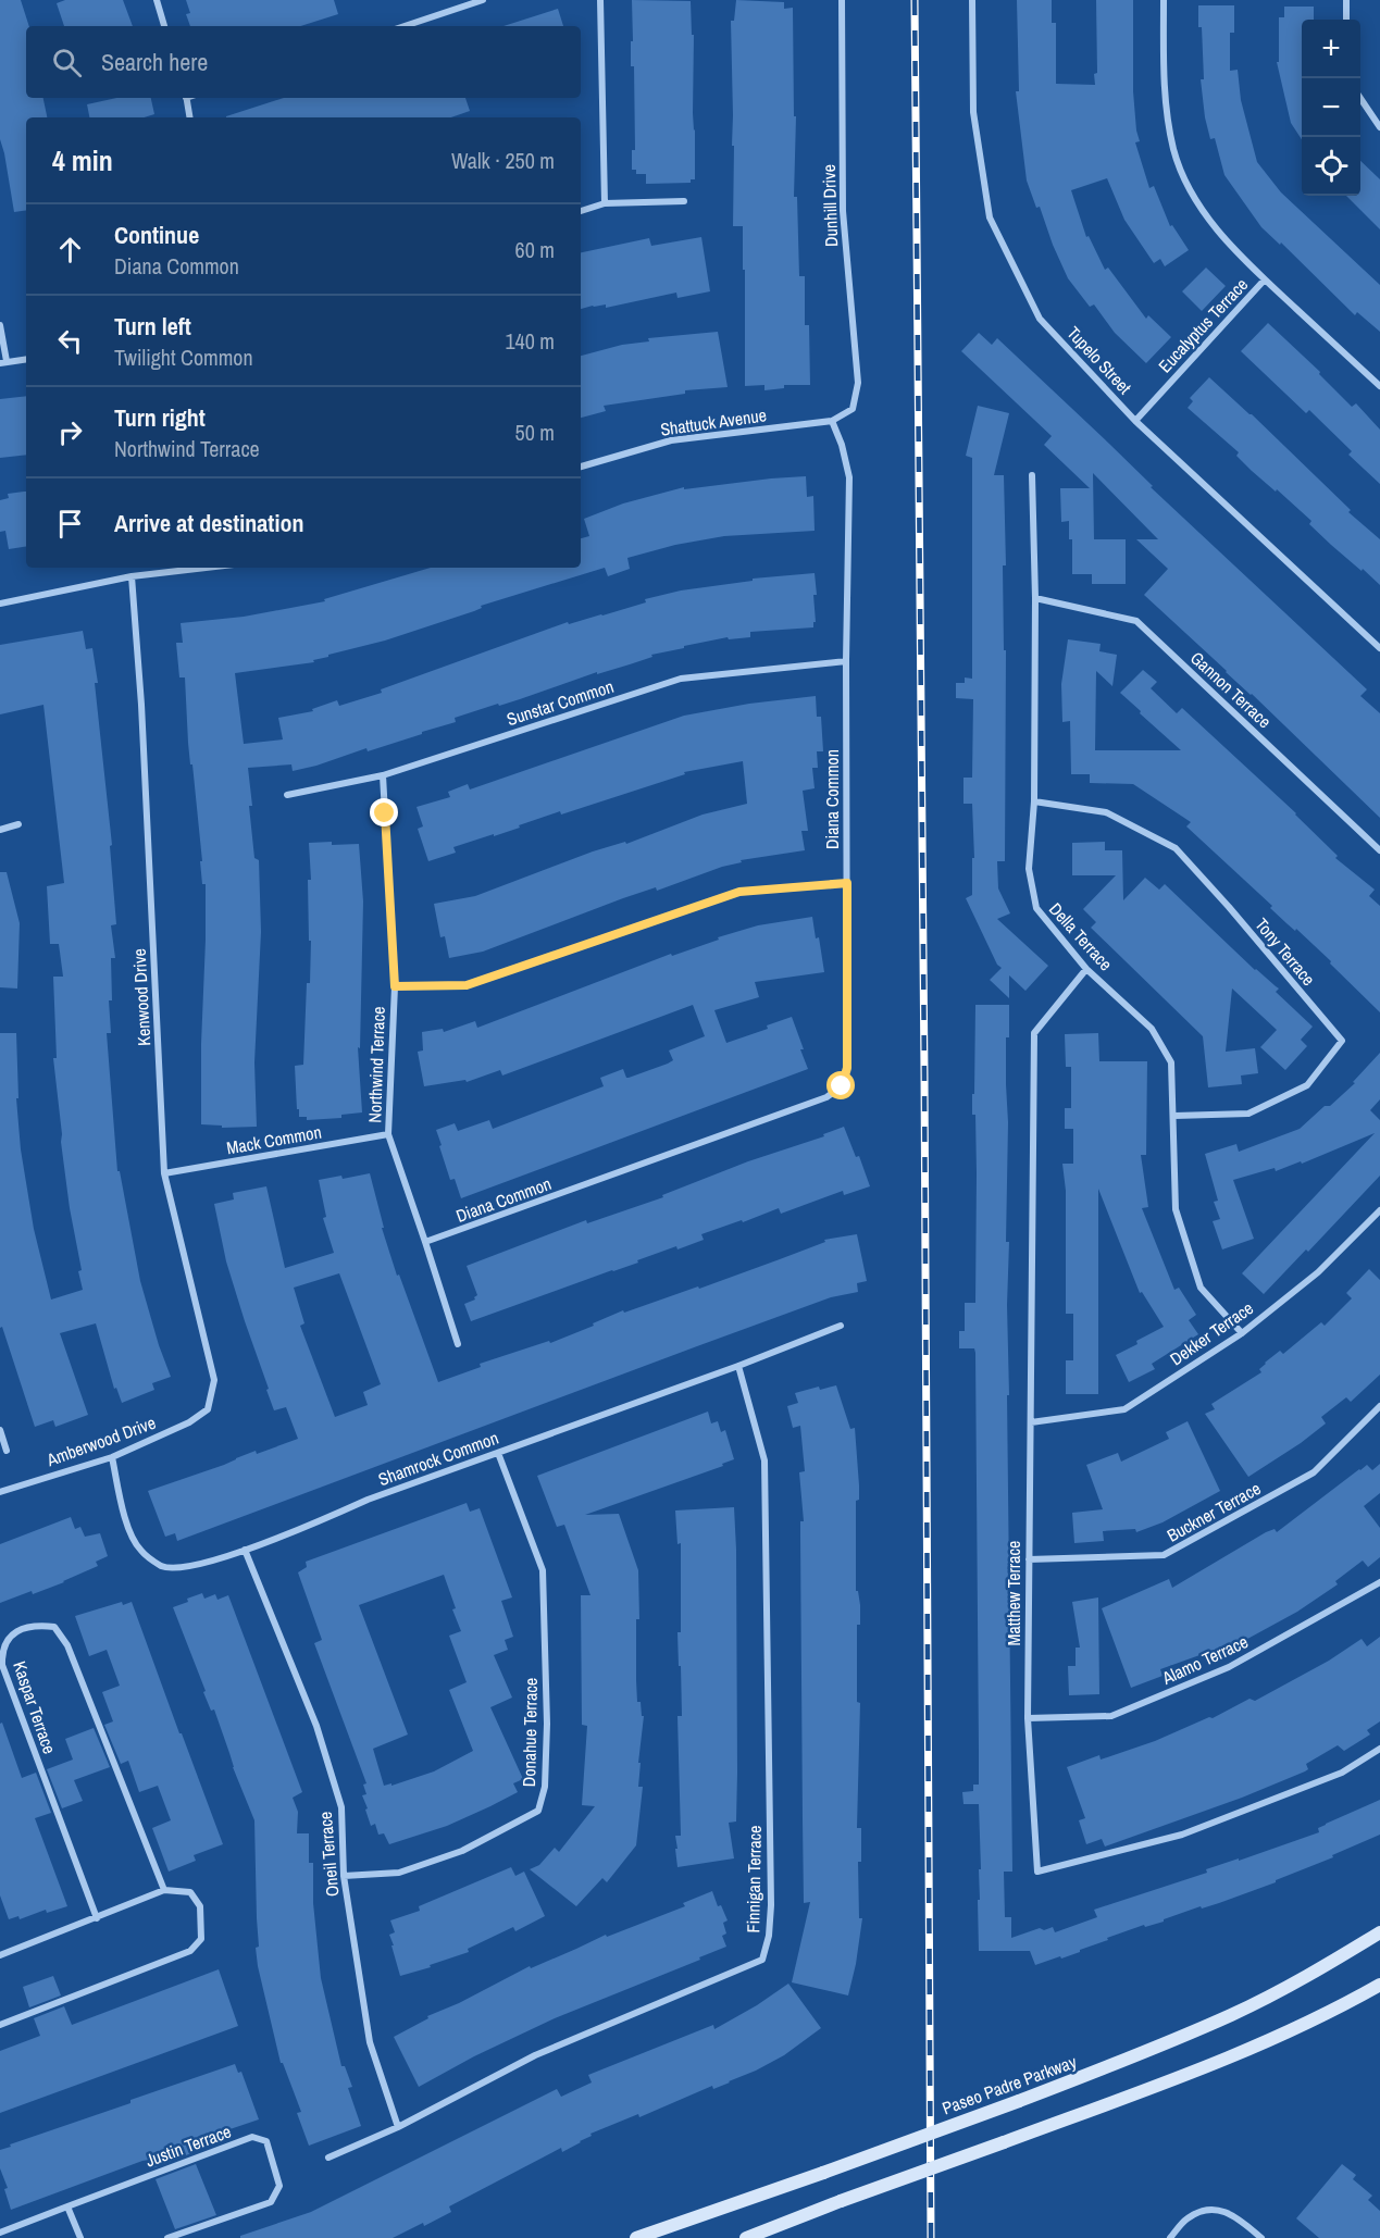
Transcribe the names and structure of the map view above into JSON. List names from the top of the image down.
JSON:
{
  "streets": {
    "main road": ["Paseo Padre Parkway"],
    "street": [
      "Dunhill Drive",
      "Eucalyptus Terrace",
      "Tupelo Street",
      "Shattuck Avenue",
      "Gannon Terrace",
      "Sunstar Common",
      "Diana Common",
      "Della Terrace",
      "Tony Terrace",
      "Kenwood Drive",
      "Northwind Terrace",
      "Mack Common",
      "Dekker Terrace",
      "Amberwood Drive",
      "Shamrock Common",
      "Buckner Terrace",
      "Matthew Terrace",
      "Alamo Terrace",
      "Kaspar Terrace",
      "Donahue Terrace",
      "Oneil Terrace",
      "Finnigan Terrace",
      "Justin Terrace"
    ]
  },
  "crossings": [
    ["Dunhill Drive", "Shattuck Avenue"],
    ["Eucalyptus Terrace", "Tupelo Street"],
    ["Shattuck Avenue", "Diana Common"],
    ["Gannon Terrace", "Della Terrace"],
    ["Sunstar Common", "Diana Common"],
    ["Sunstar Common", "Northwind Terrace"],
    ["Diana Common", "Northwind Terrace"],
    ["Della Terrace", "Tony Terrace"],
    ["Della Terrace", "Dekker Terrace"],
    ["Della Terrace", "Matthew Terrace"],
    ["Kenwood Drive", "Mack Common"],
    ["Kenwood Drive", "Amberwood Drive"],
    ["Northwind Terrace", "Mack Common"],
    ["Dekker Terrace", "Matthew Terrace"],
    ["Amberwood Drive", "Shamrock Common"],
    ["Shamrock Common", "Donahue Terrace"],
    ["Shamrock Common", "Oneil Terrace"],
    ["Shamrock Common", "Finnigan Terrace"],
    ["Buckner Terrace", "Matthew Terrace"],
    ["Matthew Terrace", "Alamo Terrace"],
    ["Donahue Terrace", "Oneil Terrace"],
    ["Oneil Terrace", "Finnigan Terrace"]
  ],
  "page": {
    "map_buttons": ["+", "−"],
    "search": "Search here",
    "heading": ["4 min", "Walk · 250 m"],
    "list": [
      ["Continue", "Diana Common", "60 m"],
      ["Turn left", "Twilight Common", "140 m"],
      ["Turn right", "Northwind Terrace", "50 m"],
      "Arrive at destination"
    ]
  }
}
